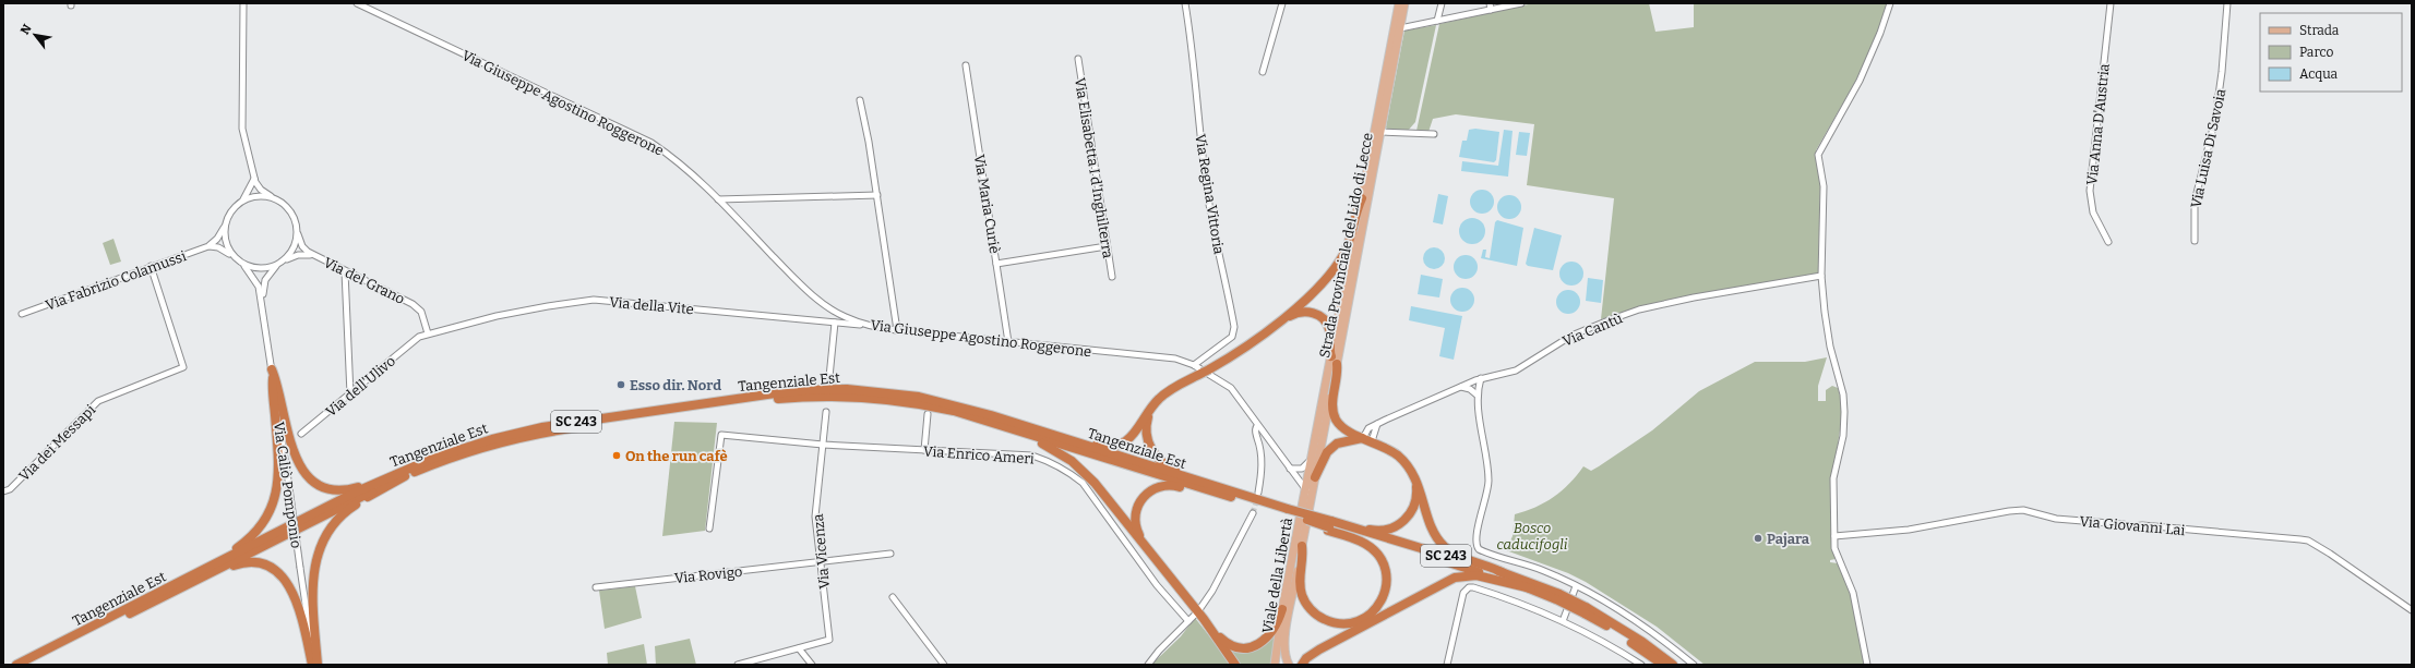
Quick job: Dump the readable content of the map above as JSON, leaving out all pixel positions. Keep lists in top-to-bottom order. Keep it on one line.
{"streets":{"highway":["Tangenziale Est","SC 243"],"main road":["Strada Provinciale del Lido di Lecce","Viale della Libertà"],"street":["Via Giuseppe Agostino Roggerone","Via Anna D'Austria","Via Luisa Di Savoia","Via Elisabetta I d'Inghilterra","Via Regina Vittoria","Via Maria Curiè","Via Fabrizio Colamussi","Via del Grano","Via della Vite","Via Cantù","Via dell'Ulivo","Via dei Messapi","Via Enrico Ameri","Via Caliò Pomponio","Via Giovanni Lai","Via Vicenza","Via Rovigo"]},"crossings":[["Via Giuseppe Agostino Roggerone","Via Regina Vittoria"],["Via Giuseppe Agostino Roggerone","Via Maria Curiè"],["Via Giuseppe Agostino Roggerone","Strada Provinciale del Lido di Lecce"],["Via Giuseppe Agostino Roggerone","Via della Vite"],["Via Giuseppe Agostino Roggerone","Viale della Libertà"],["Strada Provinciale del Lido di Lecce","Viale della Libertà"],["Via Fabrizio Colamussi","Via dei Messapi"],["Via Fabrizio Colamussi","Via Caliò Pomponio"],["Via del Grano","Via della Vite"],["Via del Grano","Via dell'Ulivo"],["Via della Vite","Via dell'Ulivo"],["Via Enrico Ameri","Via Vicenza"],["Via Vicenza","Via Rovigo"]],"parks":["Bosco caducifogli"],"places":["Esso dir. Nord","On the run cafè","Pajara"],"legend":["Strada","Parco","Acqua"],"north":"top left"}
